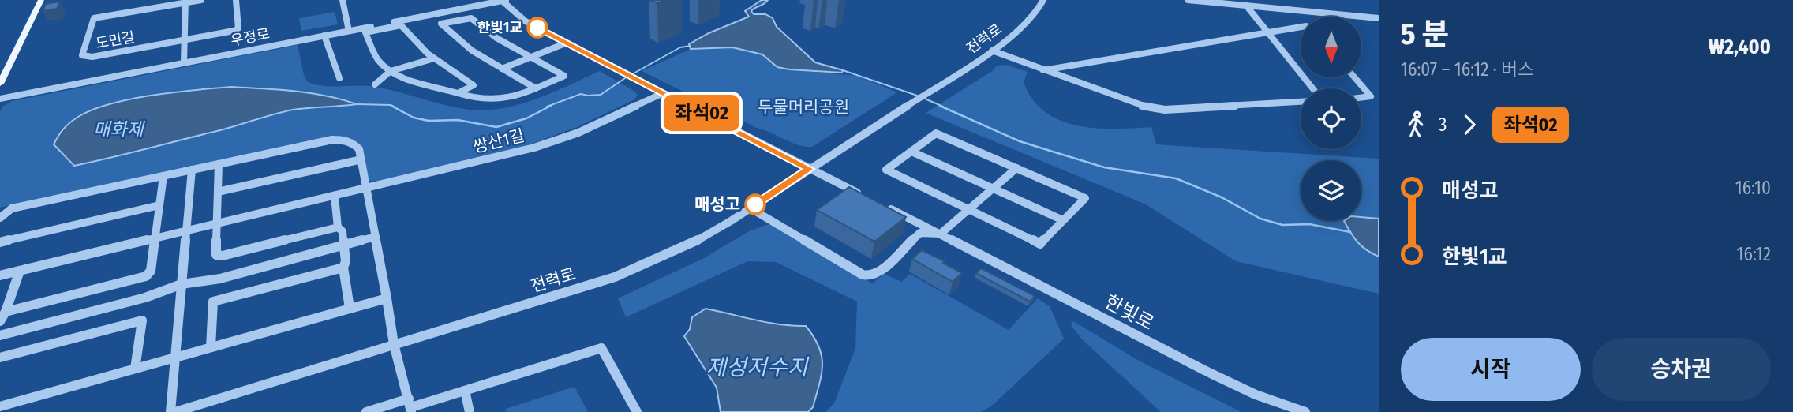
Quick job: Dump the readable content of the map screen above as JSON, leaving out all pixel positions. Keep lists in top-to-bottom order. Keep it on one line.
{"streets":{"street":["우정로","전력로","도민길","쌍산1길","한빛로"]},"water":["매화제","제성저수지"],"parks":["두물머리공원"],"places":["한빛1교","매성고"],"lines":["bus line 좌석02"],"north":"bottom","page":{"on_map":"좌석02","heading":["5 분","16:07 – 16:12 · 버스","₩2,400"],"legs":["3","좌석02"],"list":[{"name":"매성고","value":"16:10"},{"name":"한빛1교","value":"16:12"}],"buttons":["시작","승차권"]}}
